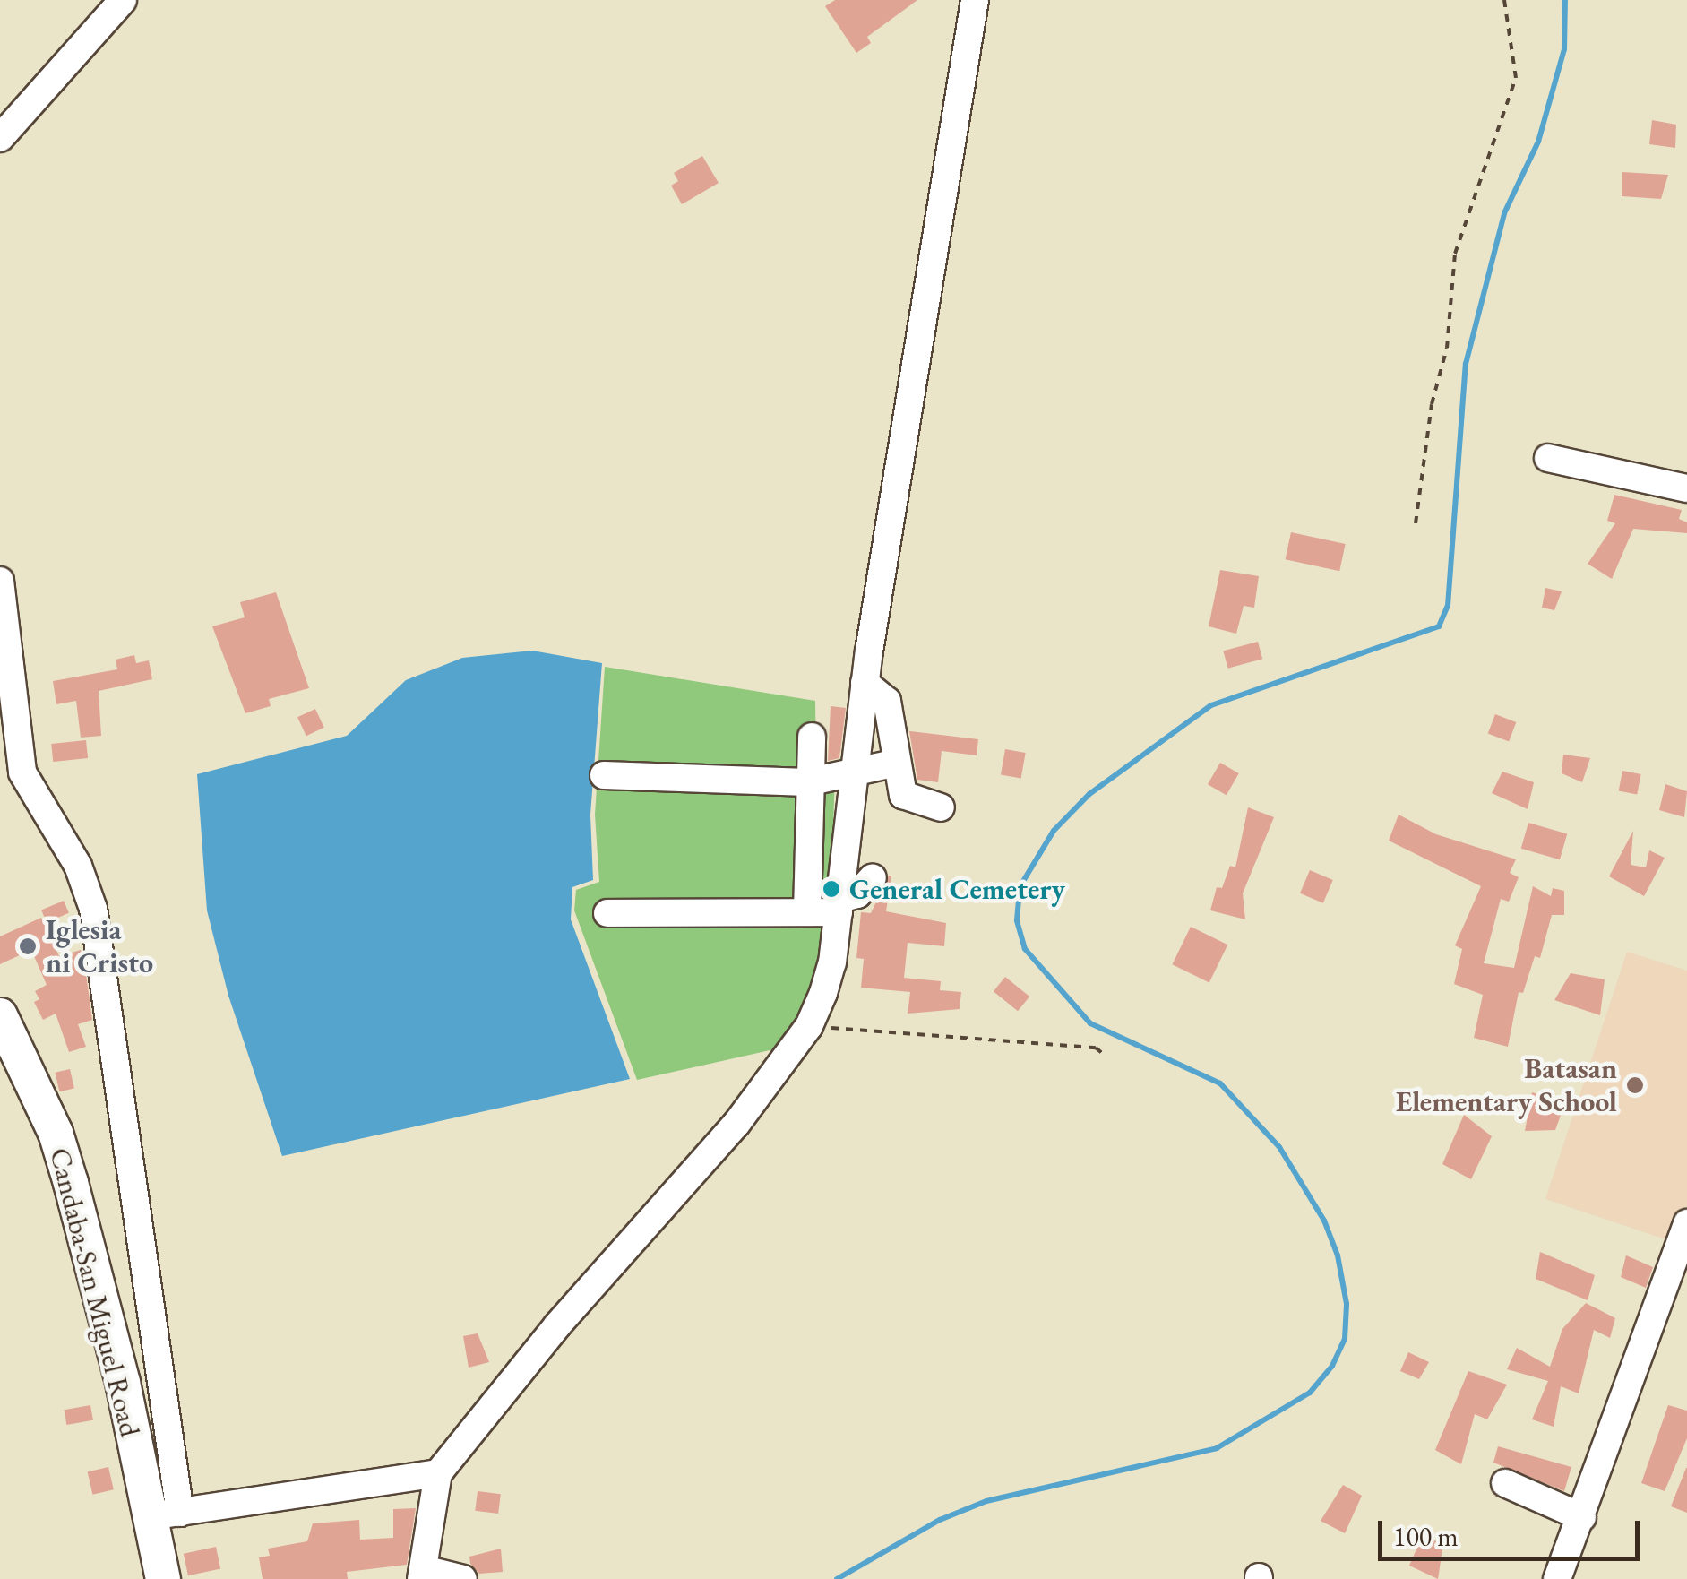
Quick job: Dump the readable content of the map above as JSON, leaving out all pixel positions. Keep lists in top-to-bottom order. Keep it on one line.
{"streets":{"main road":["Candaba-San Miguel Road"]},"places":["General Cemetery","Iglesia ni Cristo","Batasan Elementary School"],"scale_bar":"100 m"}
